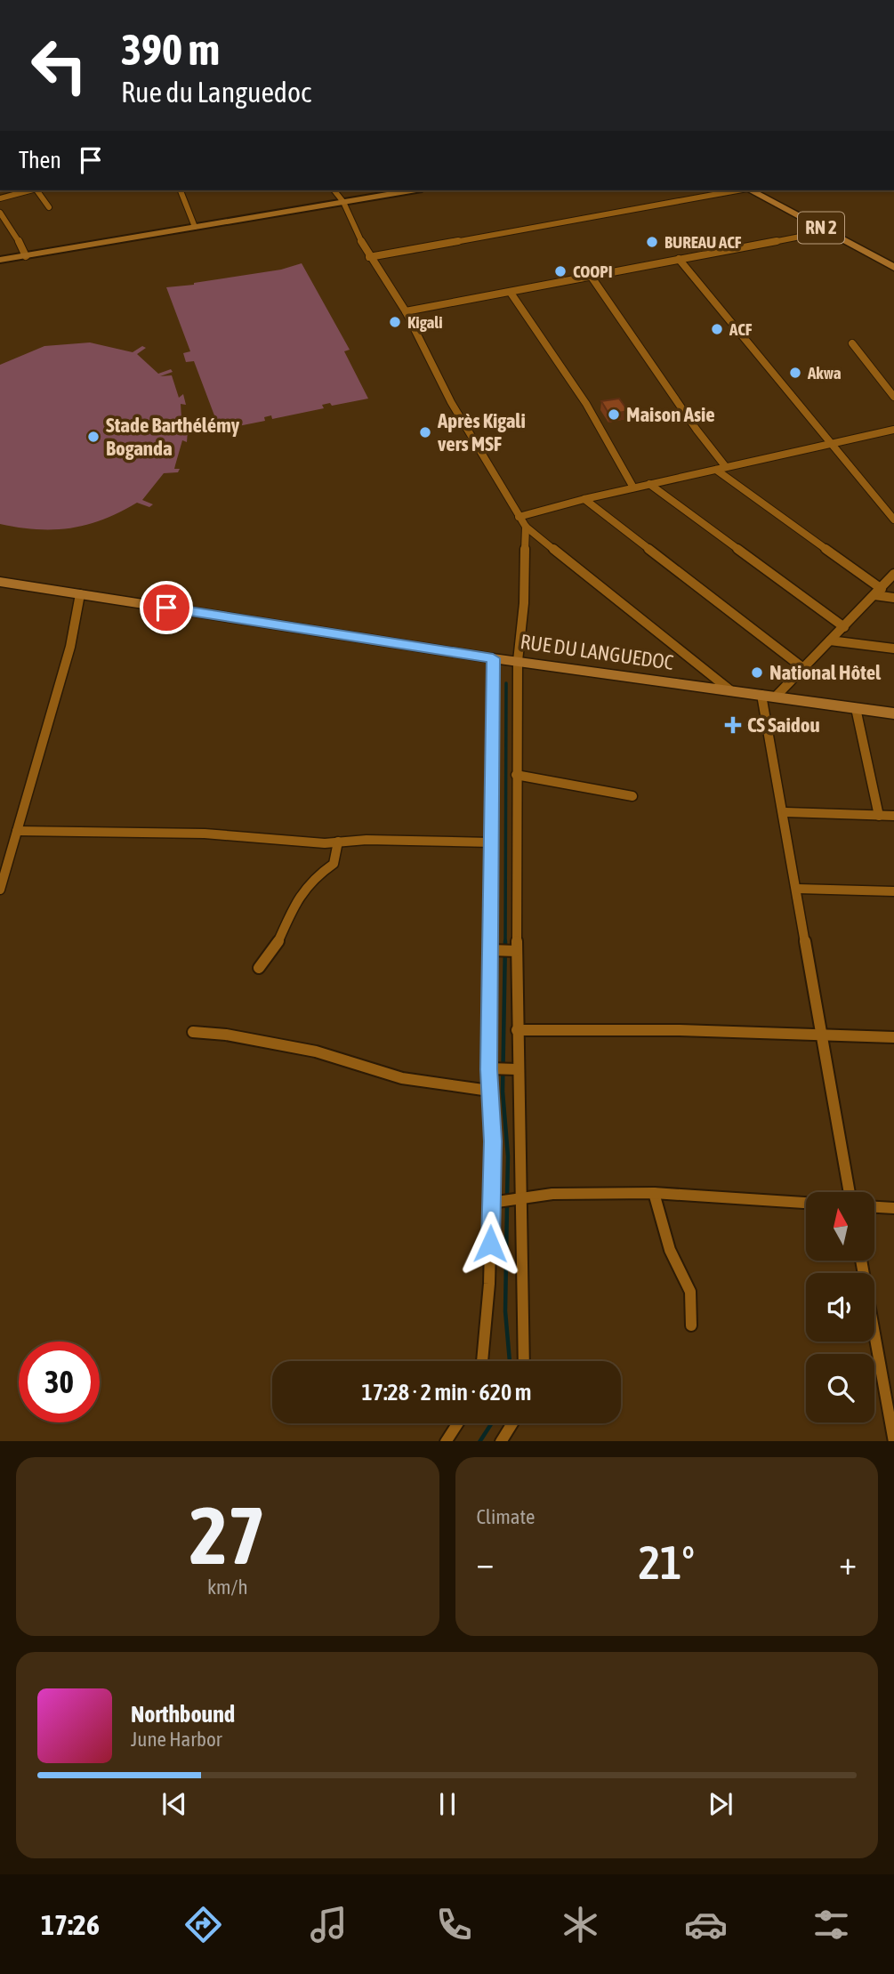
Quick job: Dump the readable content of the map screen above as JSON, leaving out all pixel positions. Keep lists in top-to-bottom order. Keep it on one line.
{"streets":{"main road":["RN 2","RUE DU LANGUEDOC"]},"places":{"other":["BUREAU ACF","COOPI","Kigali","ACF","Akwa","Maison Asie","Après Kigali vers MSF","Stade Barthélémy Boganda","National Hôtel"],"health":["CS Saidou"]},"north":"top","page":{"turn":["390 m","Rue du Languedoc"],"then":"Then","limit":"30","trip":"17:28 · 2 min · 620 m","tile":[["27","km/h"],"Climate"],"heat":["−","21°","+"],"song":["Northbound","June Harbor"],"tabs":"17:26"}}
